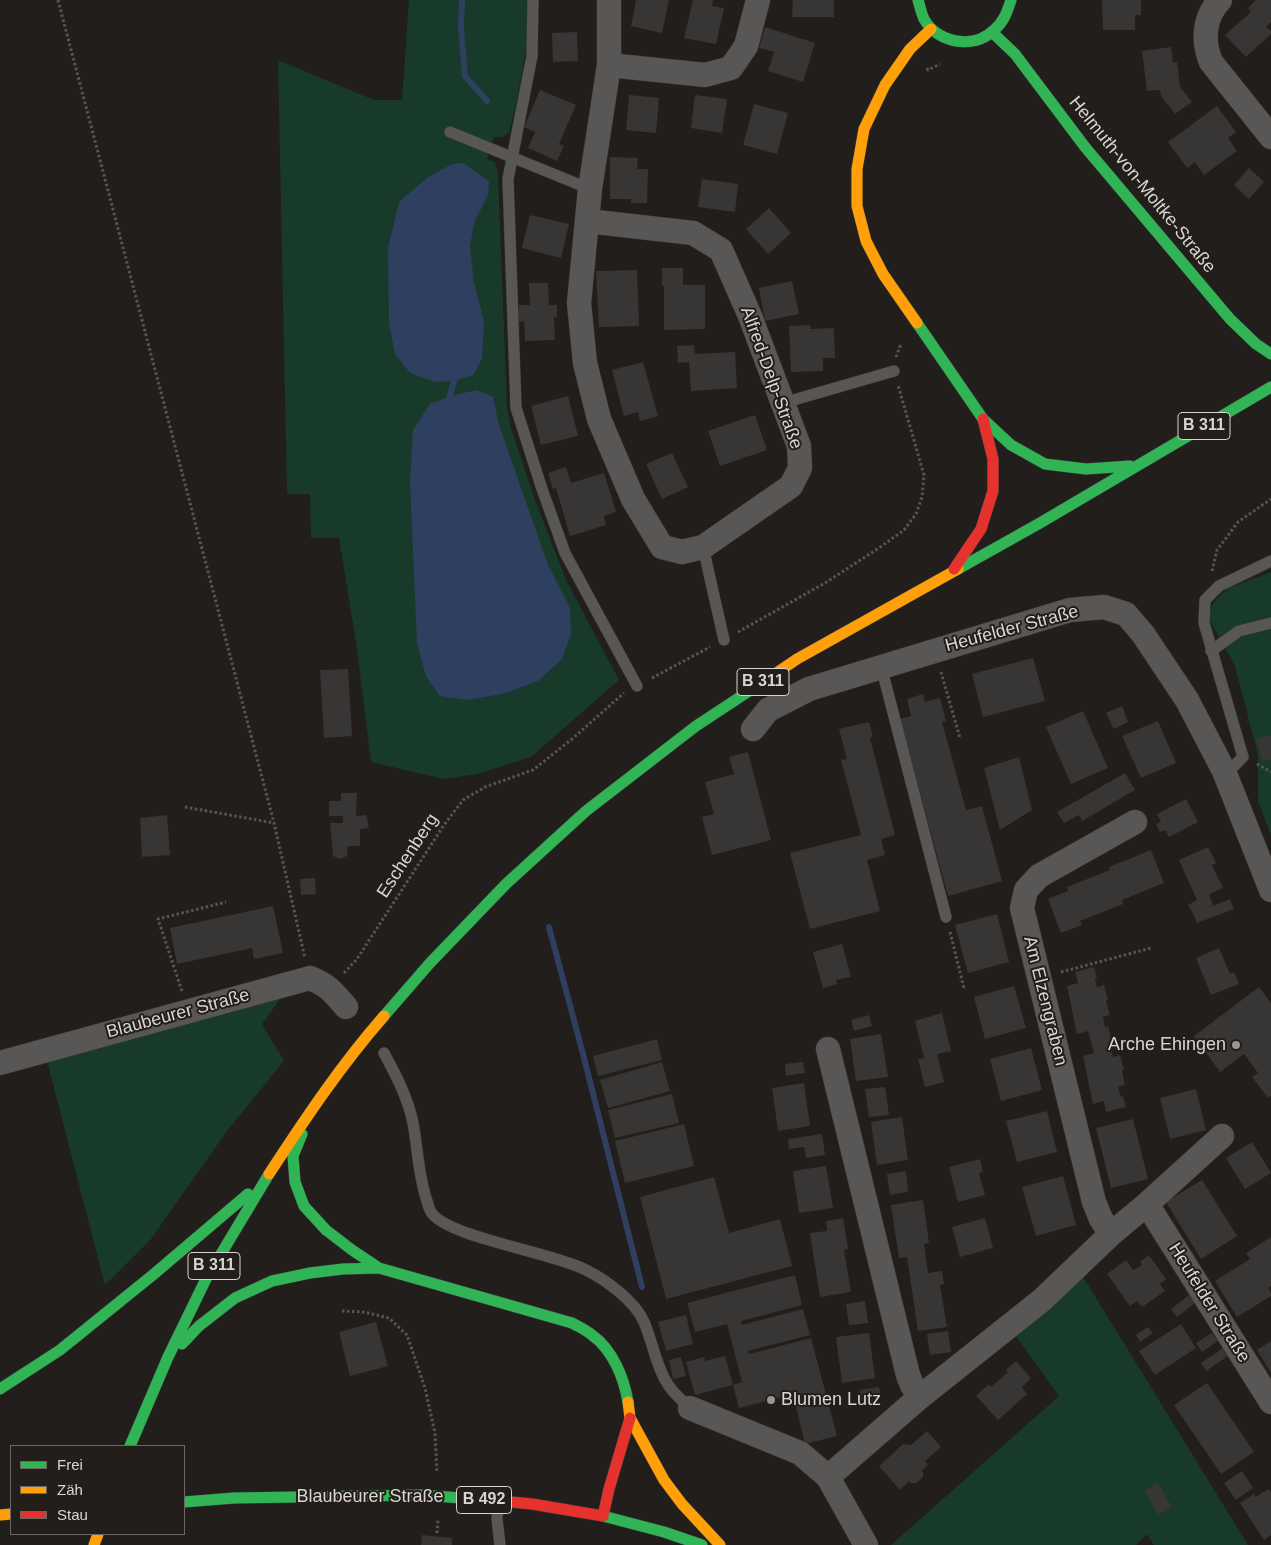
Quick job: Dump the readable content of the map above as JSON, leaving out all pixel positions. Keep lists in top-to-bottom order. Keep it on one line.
{"streets":{"main road":["Helmuth-von-Moltke-Straße","B 311","Blaubeurer Straße","B 492"],"street":["Alfred-Delp-Straße","Heufelder Straße","Am Elzengraben"],"path":["Eschenberg"]},"crossings":[["Eschenberg","Blaubeurer Straße"]],"places":["Arche Ehingen","Blumen Lutz"],"legend":["Frei","Zäh","Stau"]}
